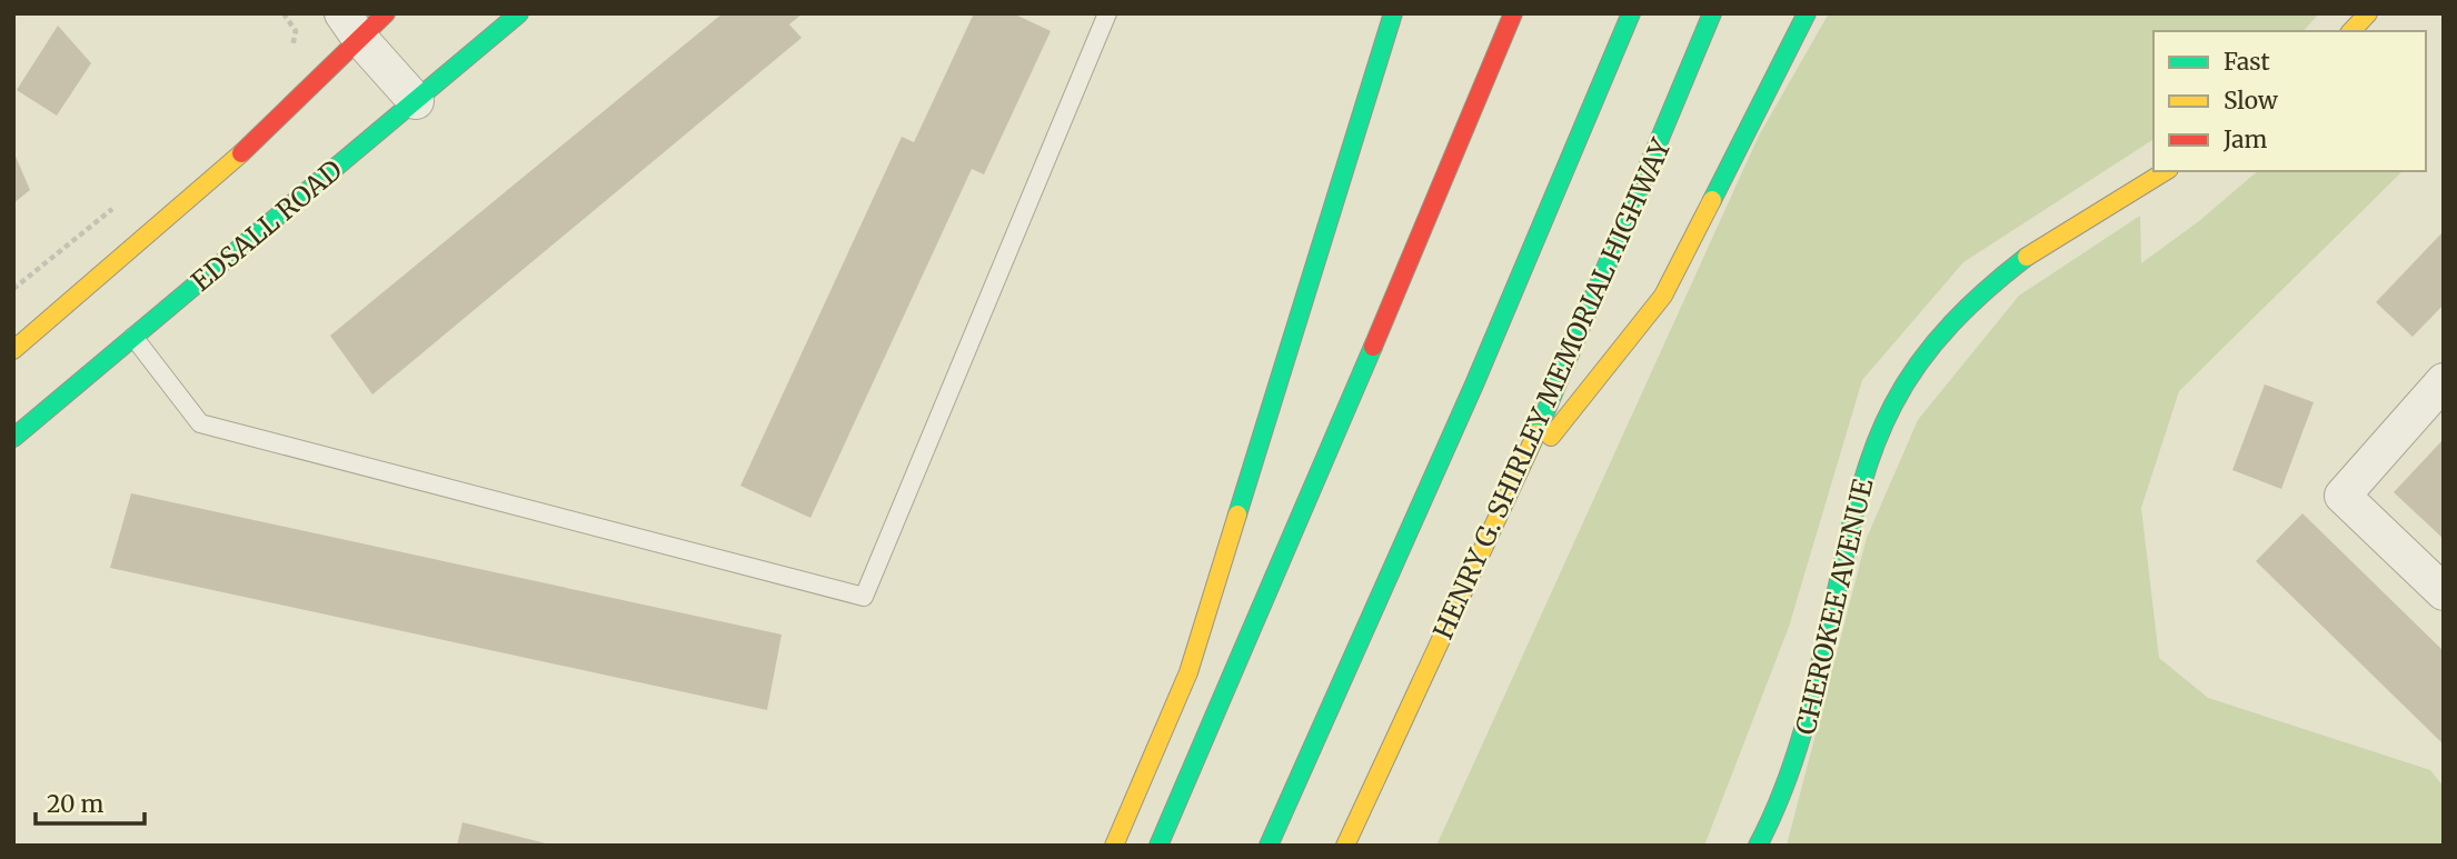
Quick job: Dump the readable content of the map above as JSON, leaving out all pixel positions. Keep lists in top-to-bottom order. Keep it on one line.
{"streets":{"main road":["EDSALL ROAD","HENRY G. SHIRLEY MEMORIAL HIGHWAY","CHEROKEE AVENUE"]},"legend":["Fast","Slow","Jam"],"scale_bar":"20 m"}
